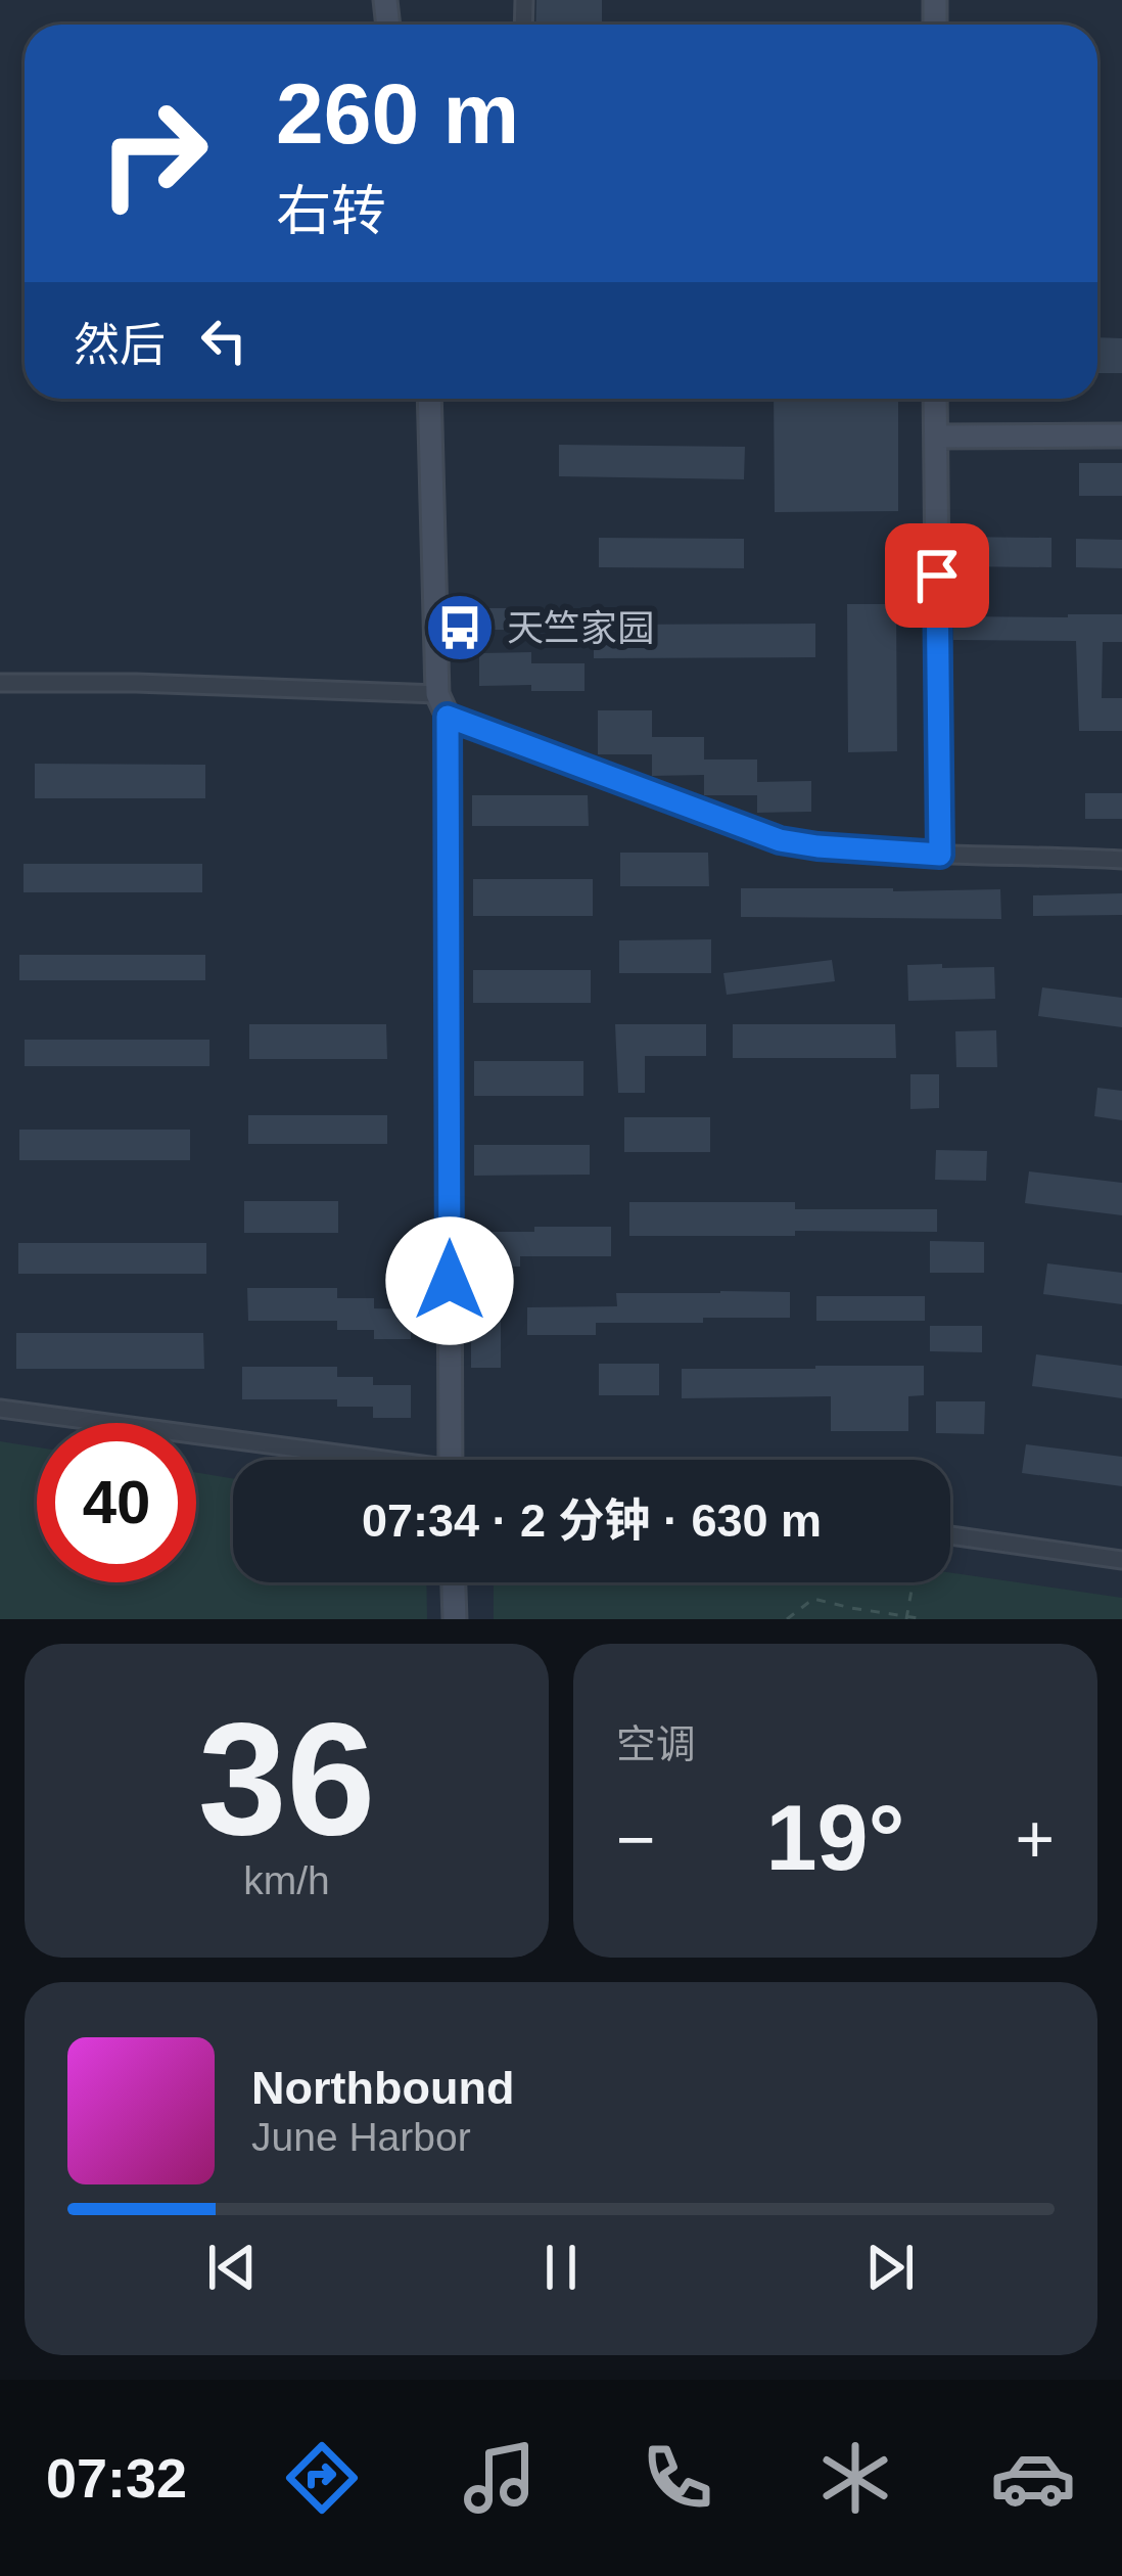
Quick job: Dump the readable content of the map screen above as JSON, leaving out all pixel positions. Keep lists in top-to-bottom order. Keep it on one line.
{"places":{"bus stop":["天竺家园"]},"page":{"turn":["260 m","右转"],"then":"然后","limit":"40","trip":"07:34 · 2 分钟 · 630 m","tile":[["36","km/h"],"空调"],"heat":["−","19°","+"],"song":["Northbound","June Harbor"],"tabs":"07:32"}}
